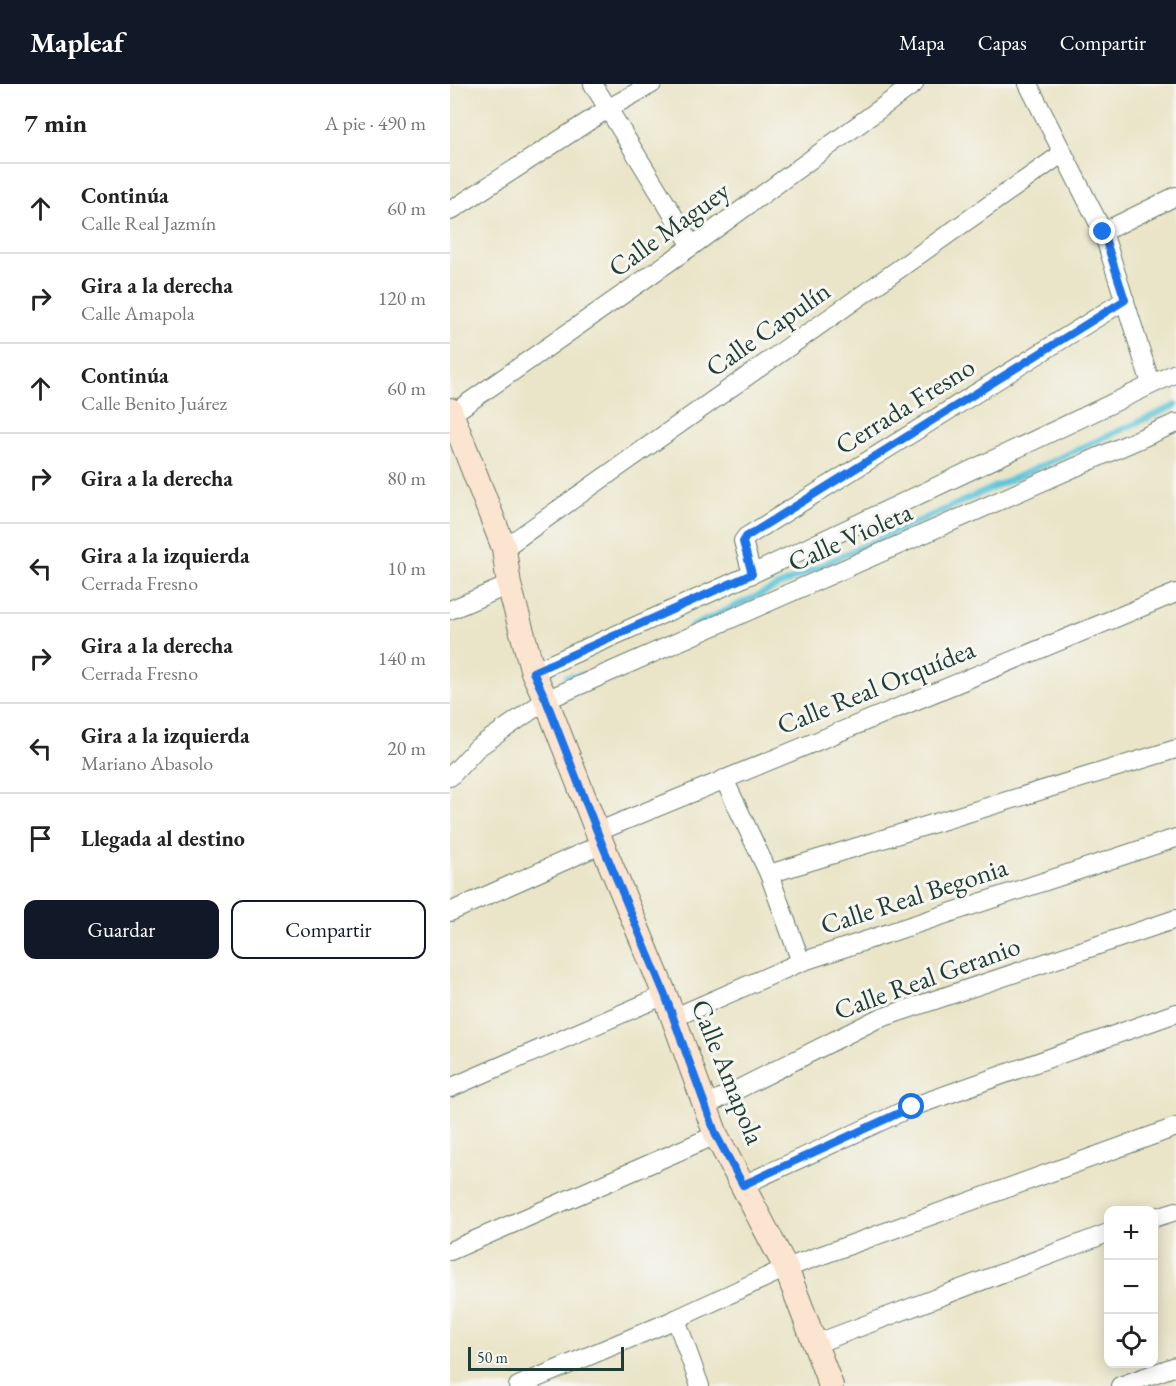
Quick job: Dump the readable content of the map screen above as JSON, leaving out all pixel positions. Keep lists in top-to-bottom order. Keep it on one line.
{"streets":{"street":["Calle Maguey","Calle Capulín","Cerrada Fresno","Calle Violeta","Calle Real Orquídea","Calle Real Begonia","Calle Real Geranio","Calle Amapola"]},"crossings":[["Calle Maguey","Calle Amapola"],["Calle Capulín","Calle Amapola"],["Calle Violeta","Calle Amapola"],["Calle Real Orquídea","Calle Amapola"],["Calle Real Begonia","Calle Amapola"],["Calle Real Geranio","Calle Amapola"]],"scale_bar":"50 m","page":{"header":"Mapleaf","nav":["Mapa","Capas","Compartir"],"heading":["7 min","A pie · 490 m"],"list":[["Continúa","Calle Real Jazmín","60 m"],["Gira a la derecha","Calle Amapola","120 m"],["Continúa","Calle Benito Juárez","60 m"],["Gira a la derecha","80 m"],["Gira a la izquierda","Cerrada Fresno","10 m"],["Gira a la derecha","Cerrada Fresno","140 m"],["Gira a la izquierda","Mariano Abasolo","20 m"],"Llegada al destino"],"buttons":["Guardar","Compartir"],"map_buttons":["+","−"],"scale":"50 m"}}
